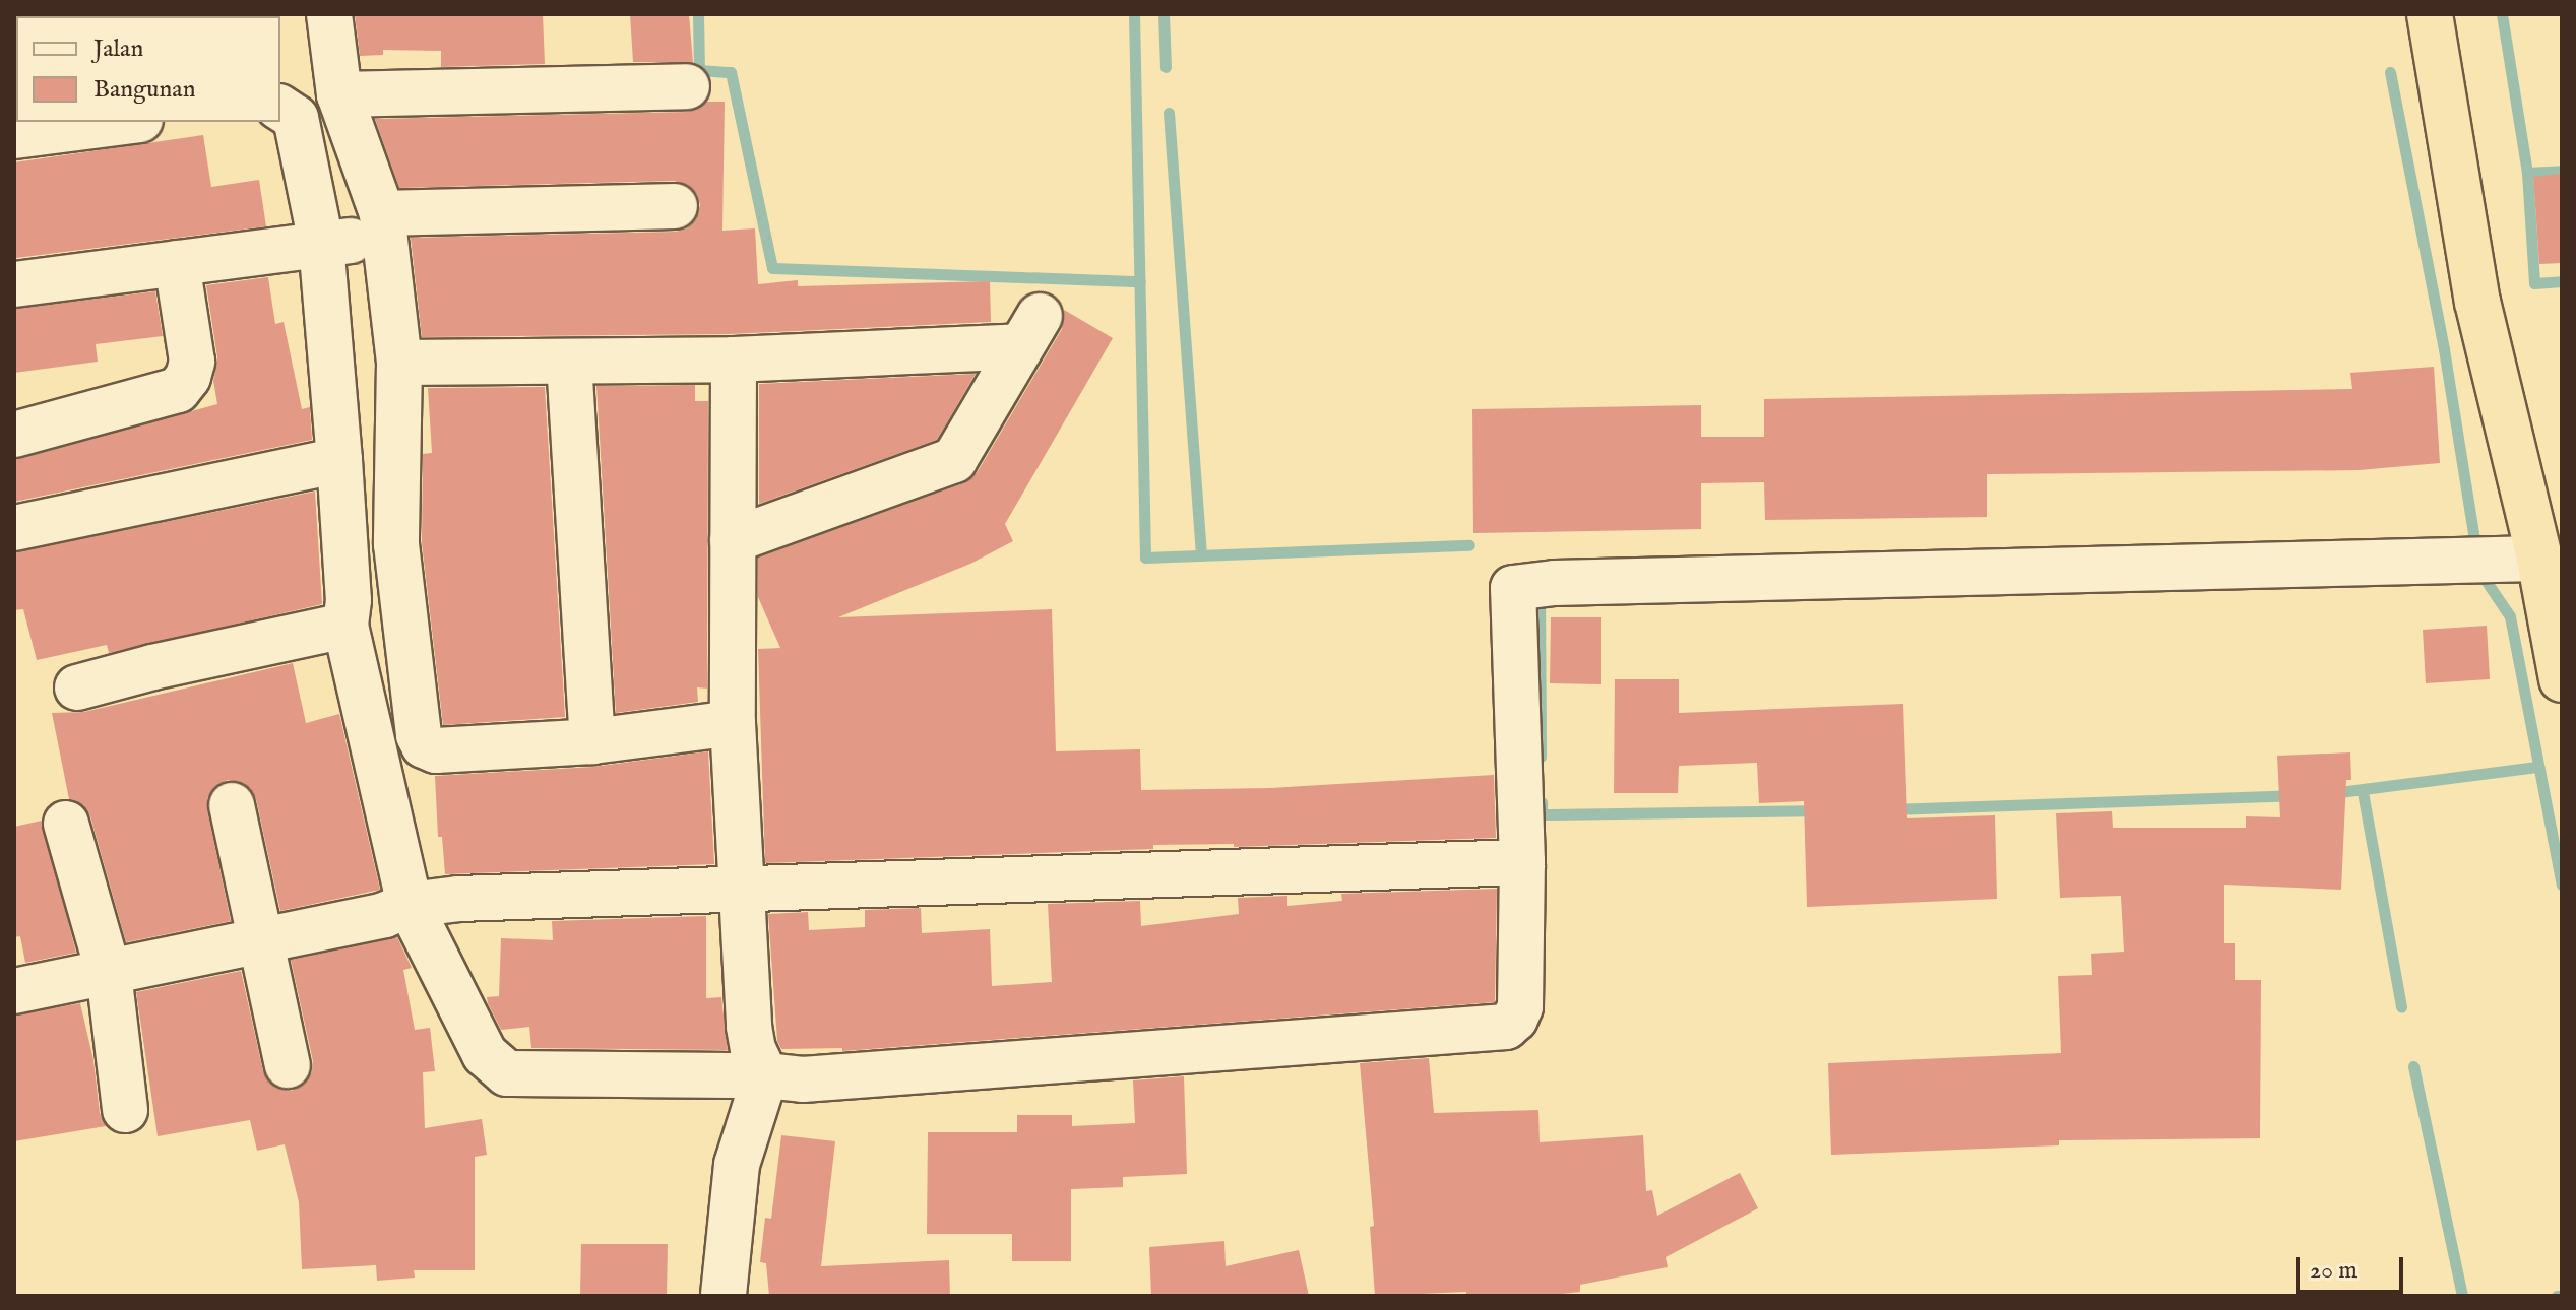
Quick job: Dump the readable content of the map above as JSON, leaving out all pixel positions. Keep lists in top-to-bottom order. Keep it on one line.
{"legend":["Jalan","Bangunan"],"scale_bar":"20 m"}
